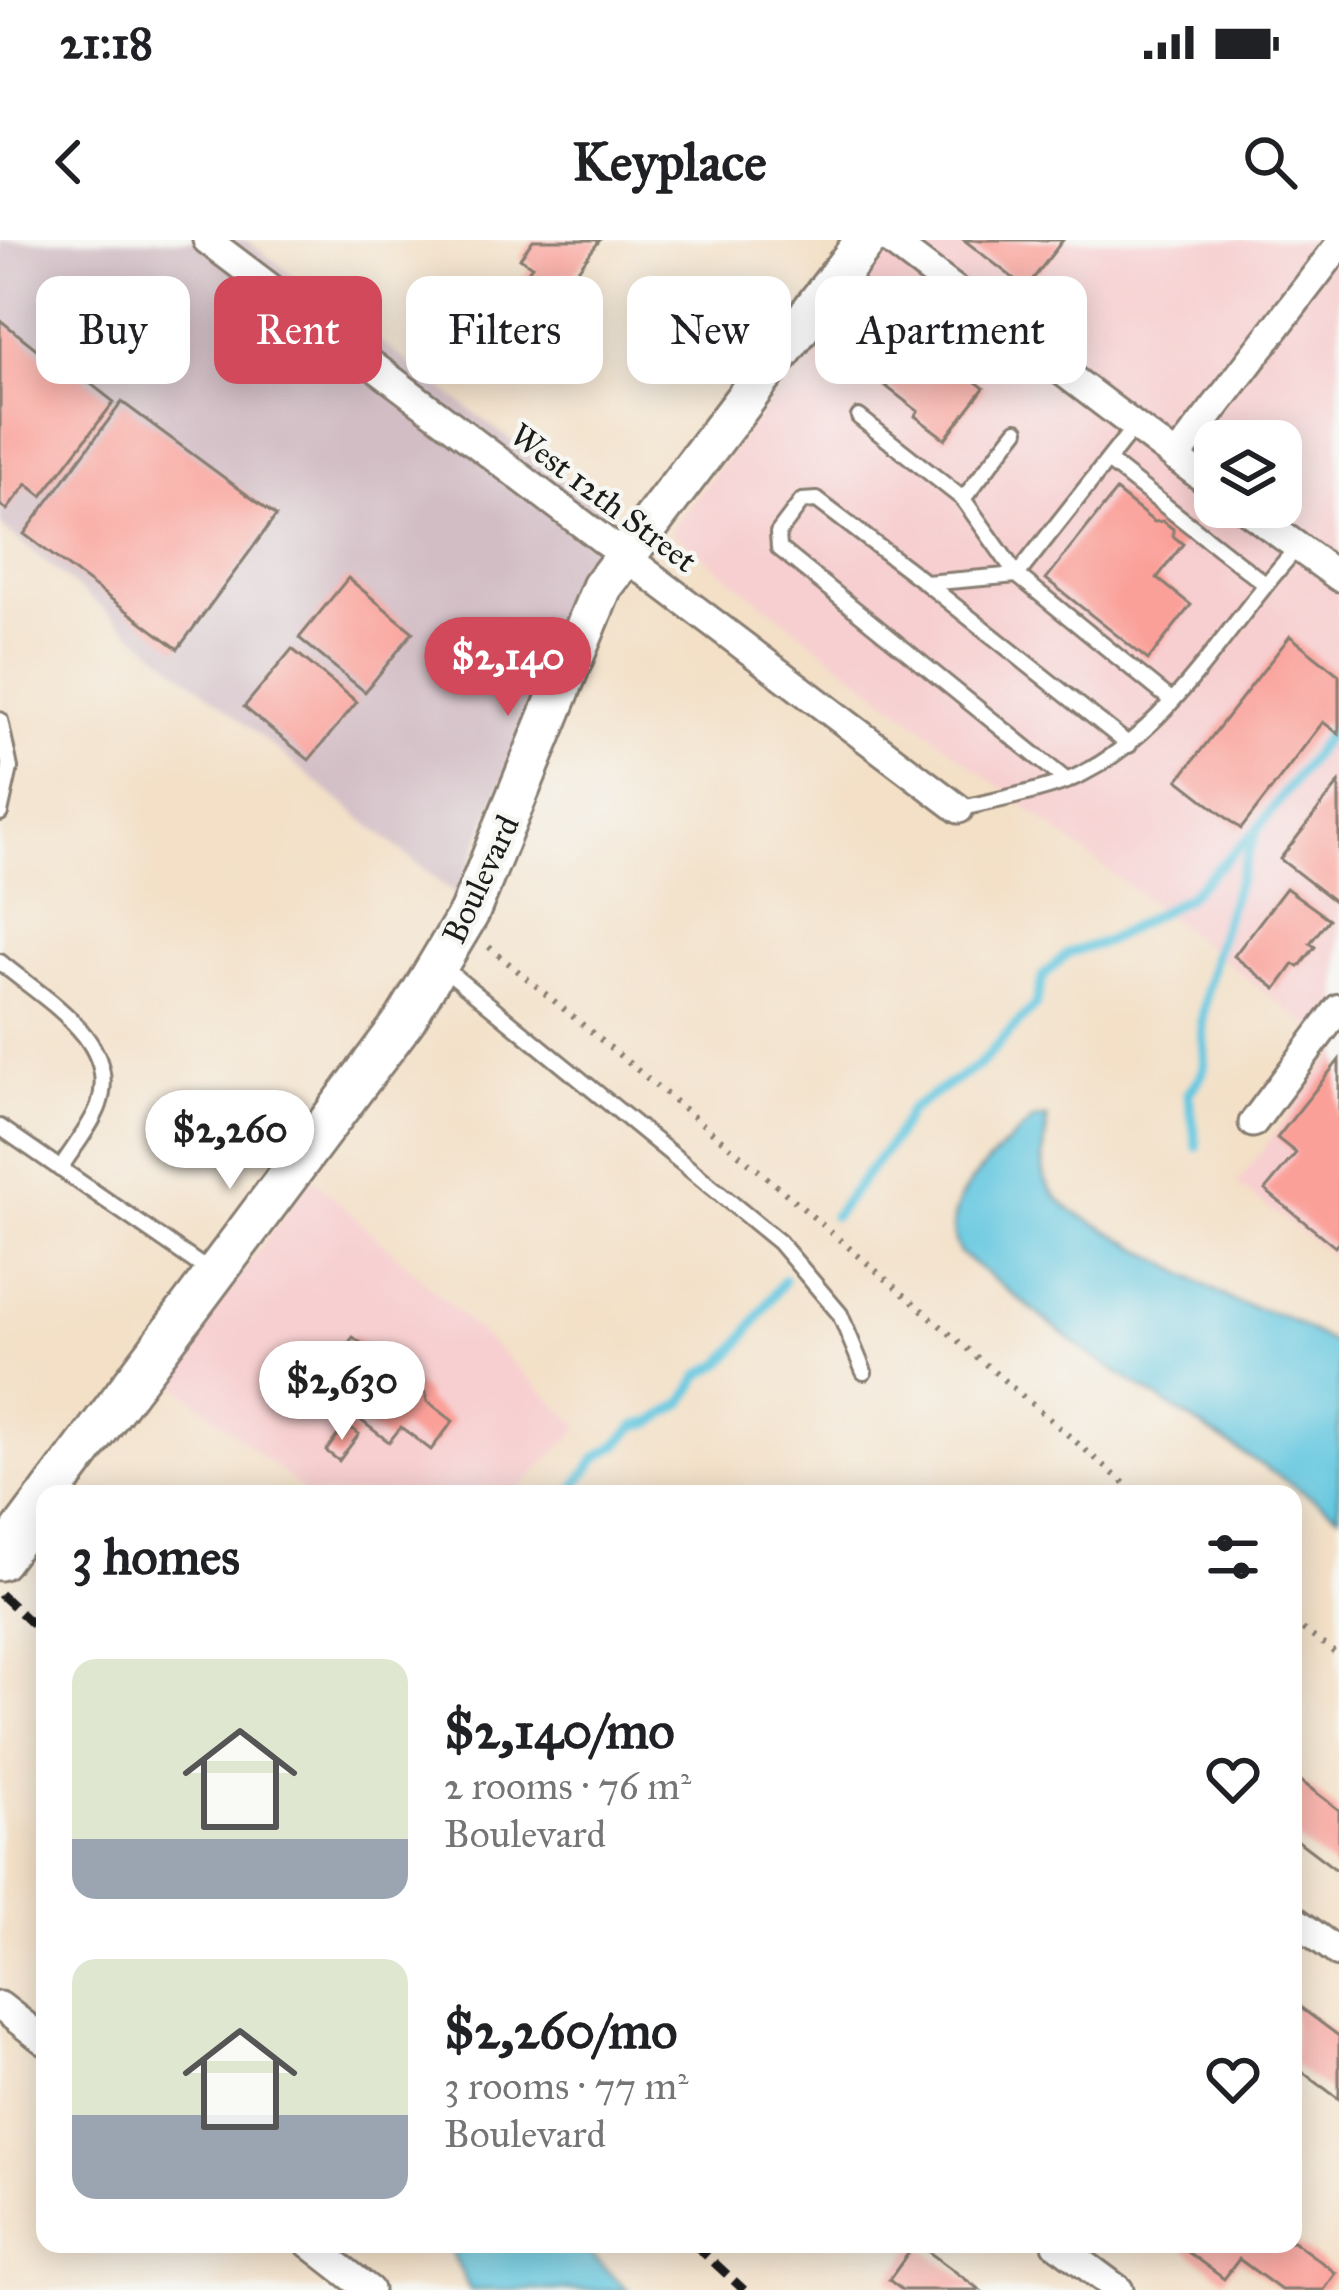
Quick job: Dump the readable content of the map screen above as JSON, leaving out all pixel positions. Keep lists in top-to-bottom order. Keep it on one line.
{"streets":{"main road":["Boulevard"],"street":["West 12th Street"]},"crossings":[["West 12th Street","Boulevard"]],"page":{"status":"21:18","header":"Keyplace","chip":["Buy","Rent","Filters","New","Apartment"],"price":["$2,140","$2,260","$2,630"],"heading":"3 homes","list":[{"name":"$2,140/mo","note":"2 rooms · 76 m² · Boulevard"},{"name":"$2,260/mo","note":"3 rooms · 77 m² · Boulevard"}]}}
